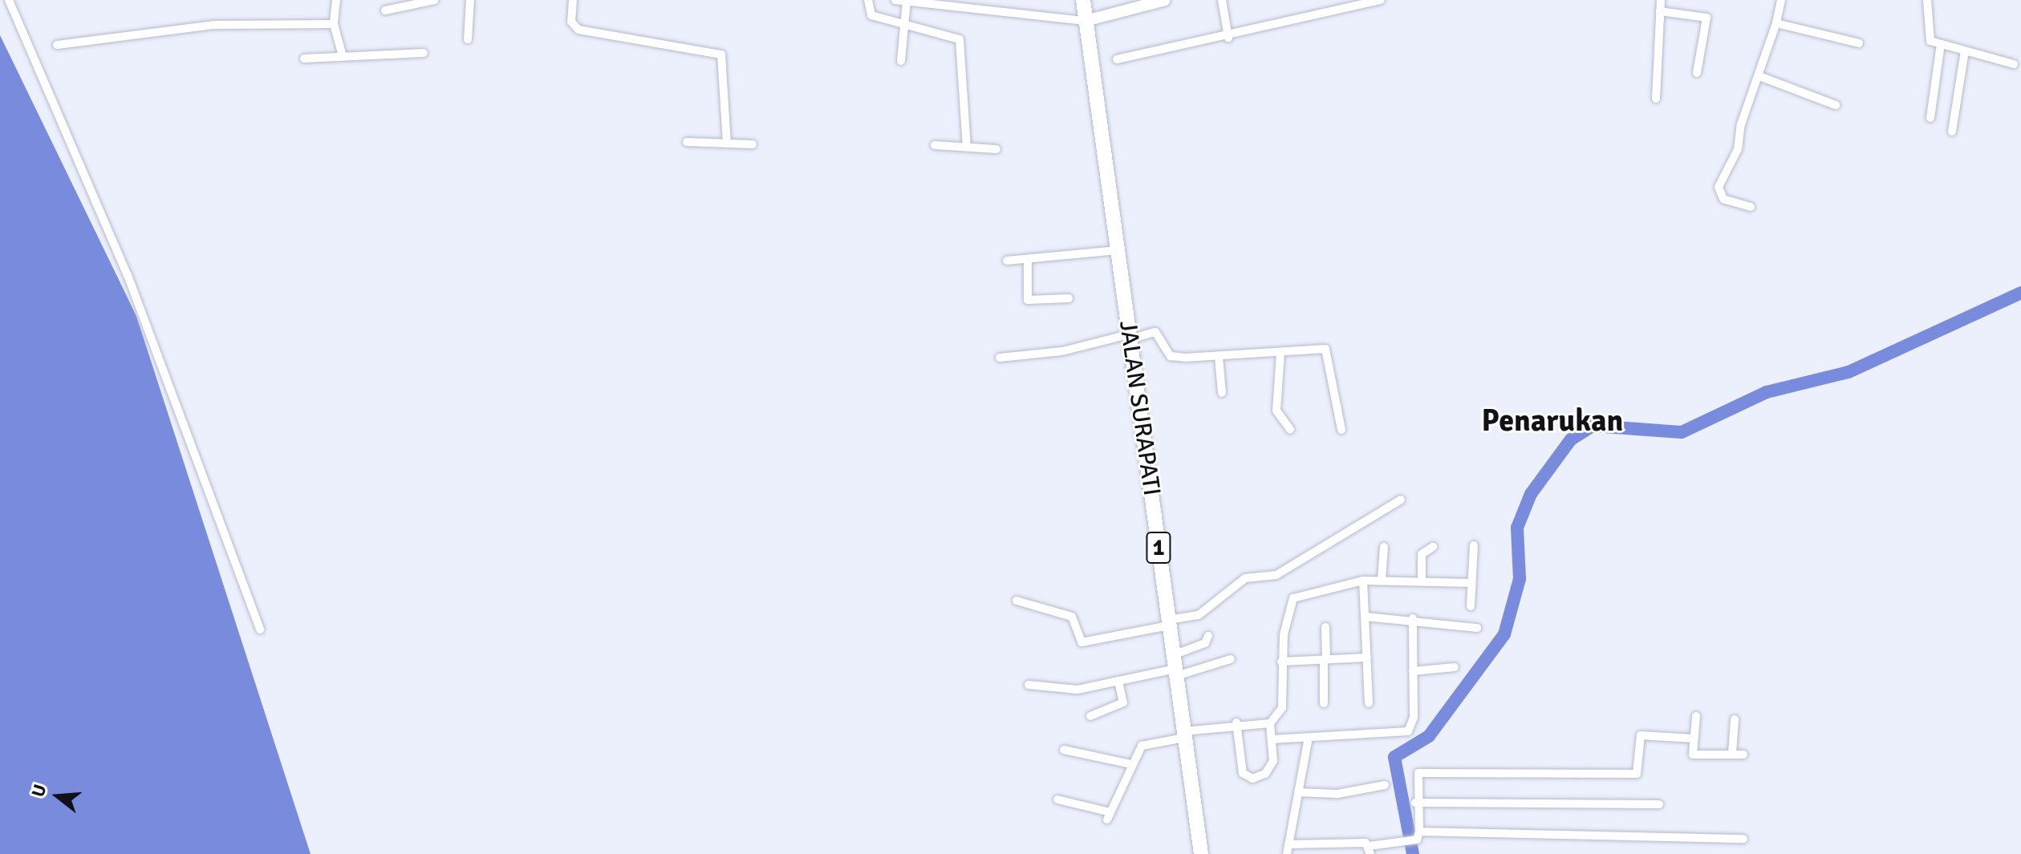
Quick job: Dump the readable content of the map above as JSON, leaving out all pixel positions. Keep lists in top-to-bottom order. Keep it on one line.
{"streets":{"highway":["JALAN SURAPATI","1"]},"districts":["Penarukan"],"north":"left"}
